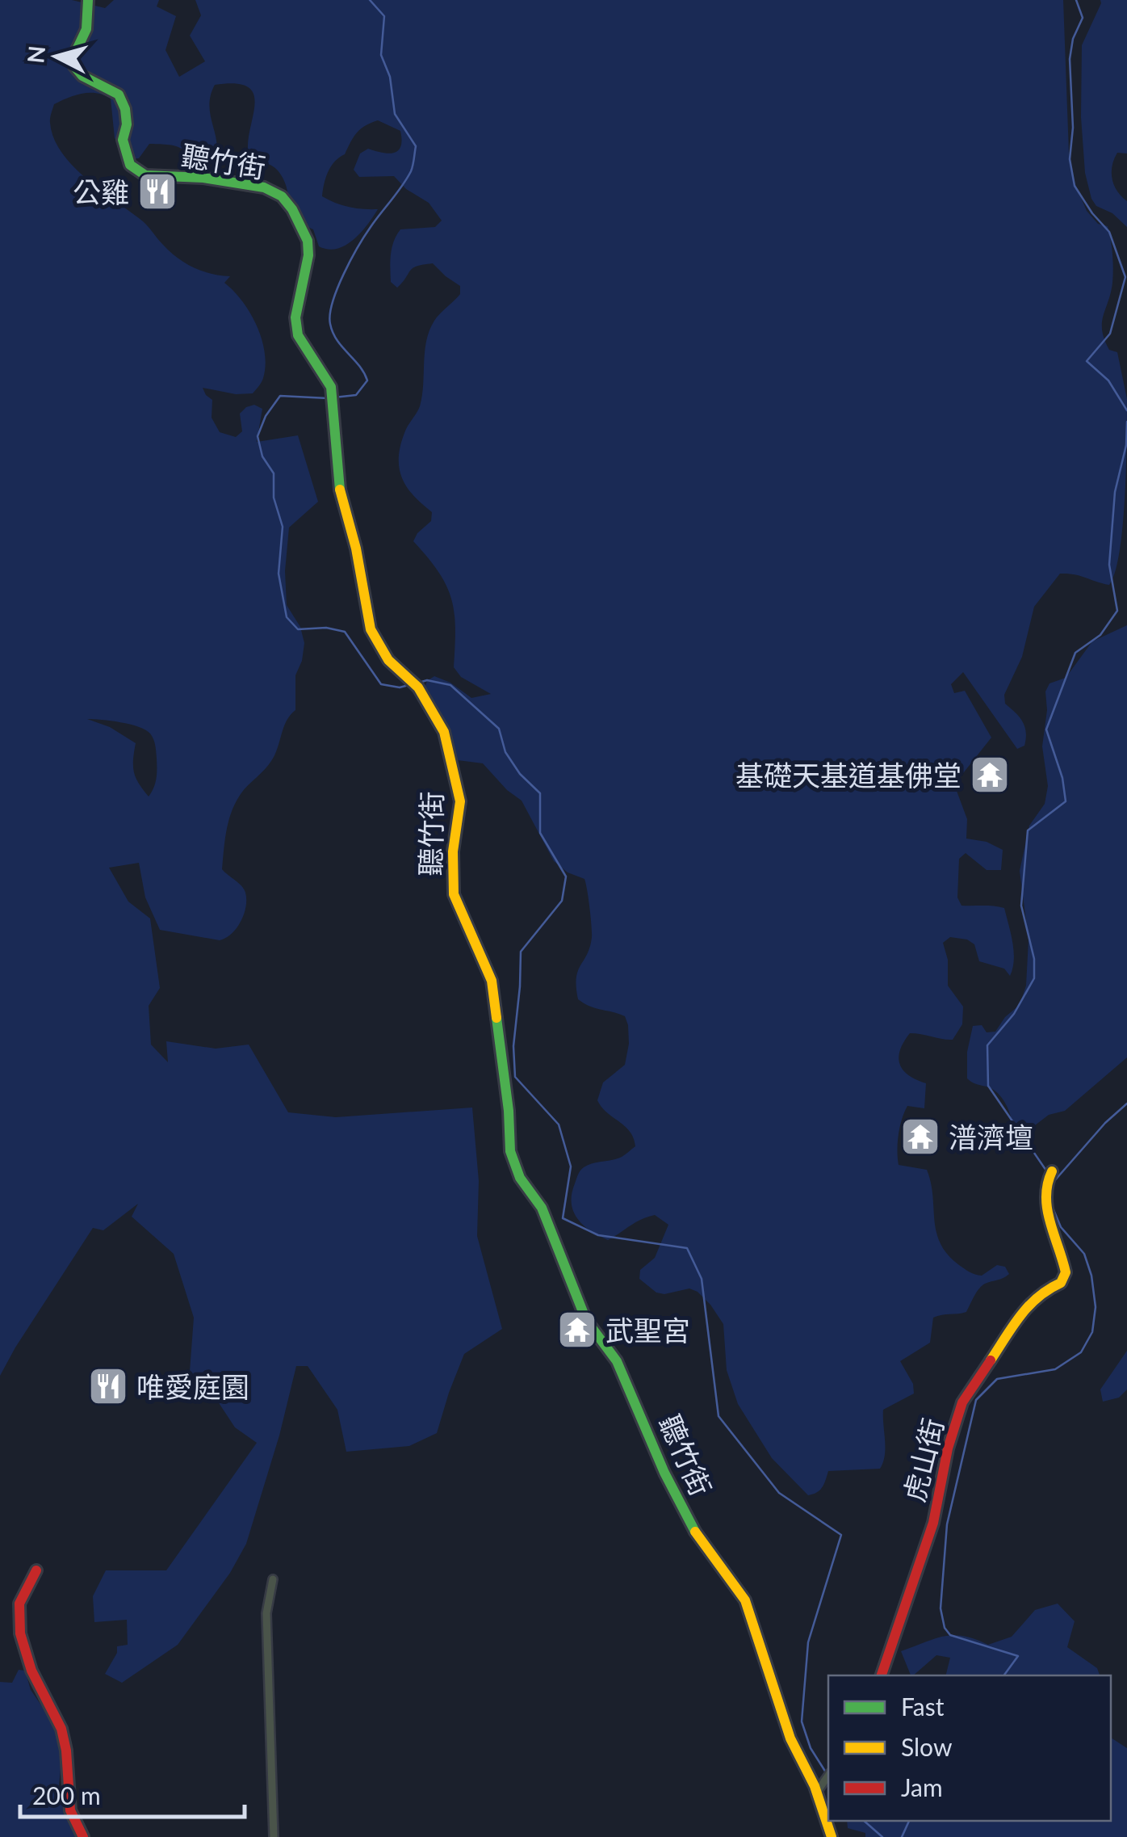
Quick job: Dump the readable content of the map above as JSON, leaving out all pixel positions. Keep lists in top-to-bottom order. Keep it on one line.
{"streets":{"street":["聽竹街","虎山街"]},"places":{"restaurant":["公雞","唯愛庭園"],"temple":["基礎天基道基佛堂","潽濟壇","武聖宮"]},"legend":["Fast","Slow","Jam"],"scale_bar":"200 m","north":"left"}
